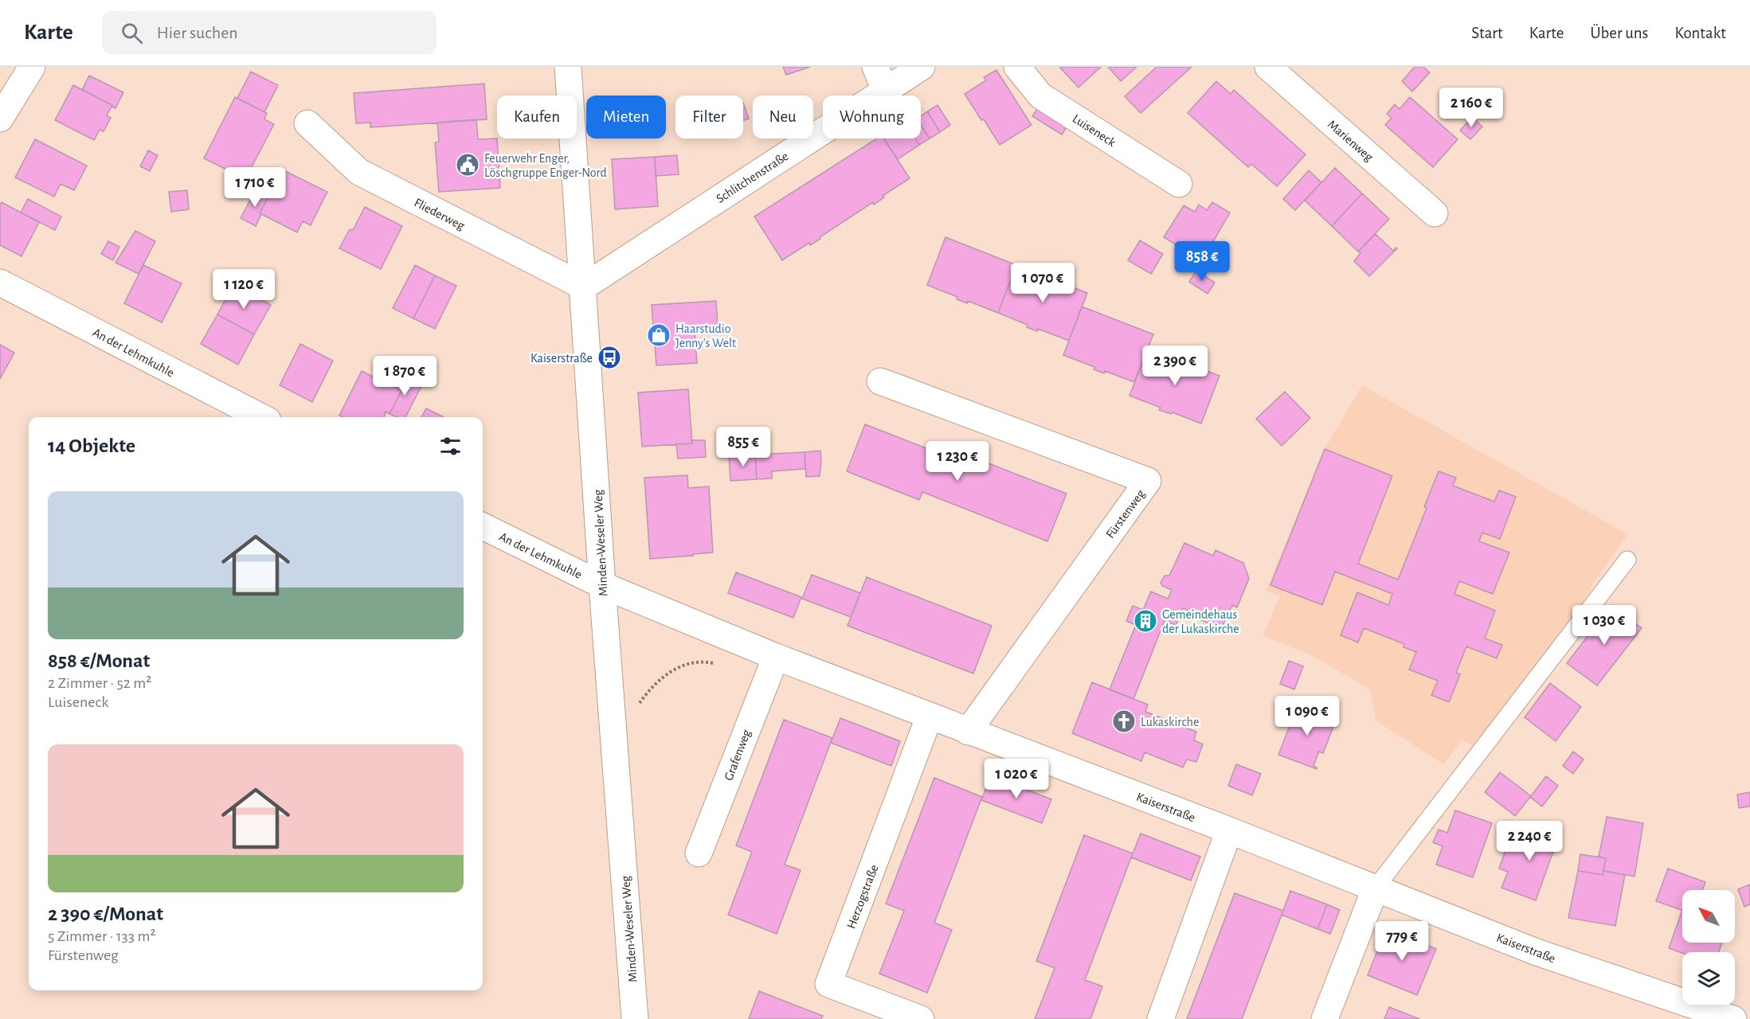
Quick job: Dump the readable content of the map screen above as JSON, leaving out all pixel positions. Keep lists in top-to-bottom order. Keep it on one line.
{"streets":{"street":["Luiseneck","Marienweg","Schlitchenstraße","Fliederweg","An der Lehmkuhle","Fürstenweg","Minden-Weseler Weg","Grafenweg","Kaiserstraße","Herzogstraße"]},"crossings":[["Schlitchenstraße","Fliederweg"],["Schlitchenstraße","Minden-Weseler Weg"],["Fliederweg","Minden-Weseler Weg"],["An der Lehmkuhle","Minden-Weseler Weg"],["An der Lehmkuhle","Kaiserstraße"],["Fürstenweg","Kaiserstraße"],["Minden-Weseler Weg","Kaiserstraße"],["Grafenweg","Kaiserstraße"],["Kaiserstraße","Herzogstraße"]],"places":{"public building":["Feuerwehr Enger, Löschgruppe Enger-Nord"],"shop":["Haarstudio Jenny's Welt"],"bus stop":["Kaiserstraße"],"building":["Gemeindehaus der Lukaskirche"],"church":["Lukaskirche"]},"north":"top left","page":{"header":"Karte","search":"Hier suchen","nav":["Start","Karte","Über uns","Kontakt"],"price":["2 160 €","1 710 €","858 €","1 070 €","1 120 €","2 390 €","1 870 €","855 €","1 230 €","1 030 €","1 090 €","1 020 €","2 240 €","779 €"],"chip":["Kaufen","Mieten","Filter","Neu","Wohnung"],"heading":"14 Objekte","list":[{"name":"858 €/Monat","note":"2 Zimmer · 52 m² · Luiseneck"},{"name":"2 390 €/Monat","note":"5 Zimmer · 133 m² · Fürstenweg"}]}}
